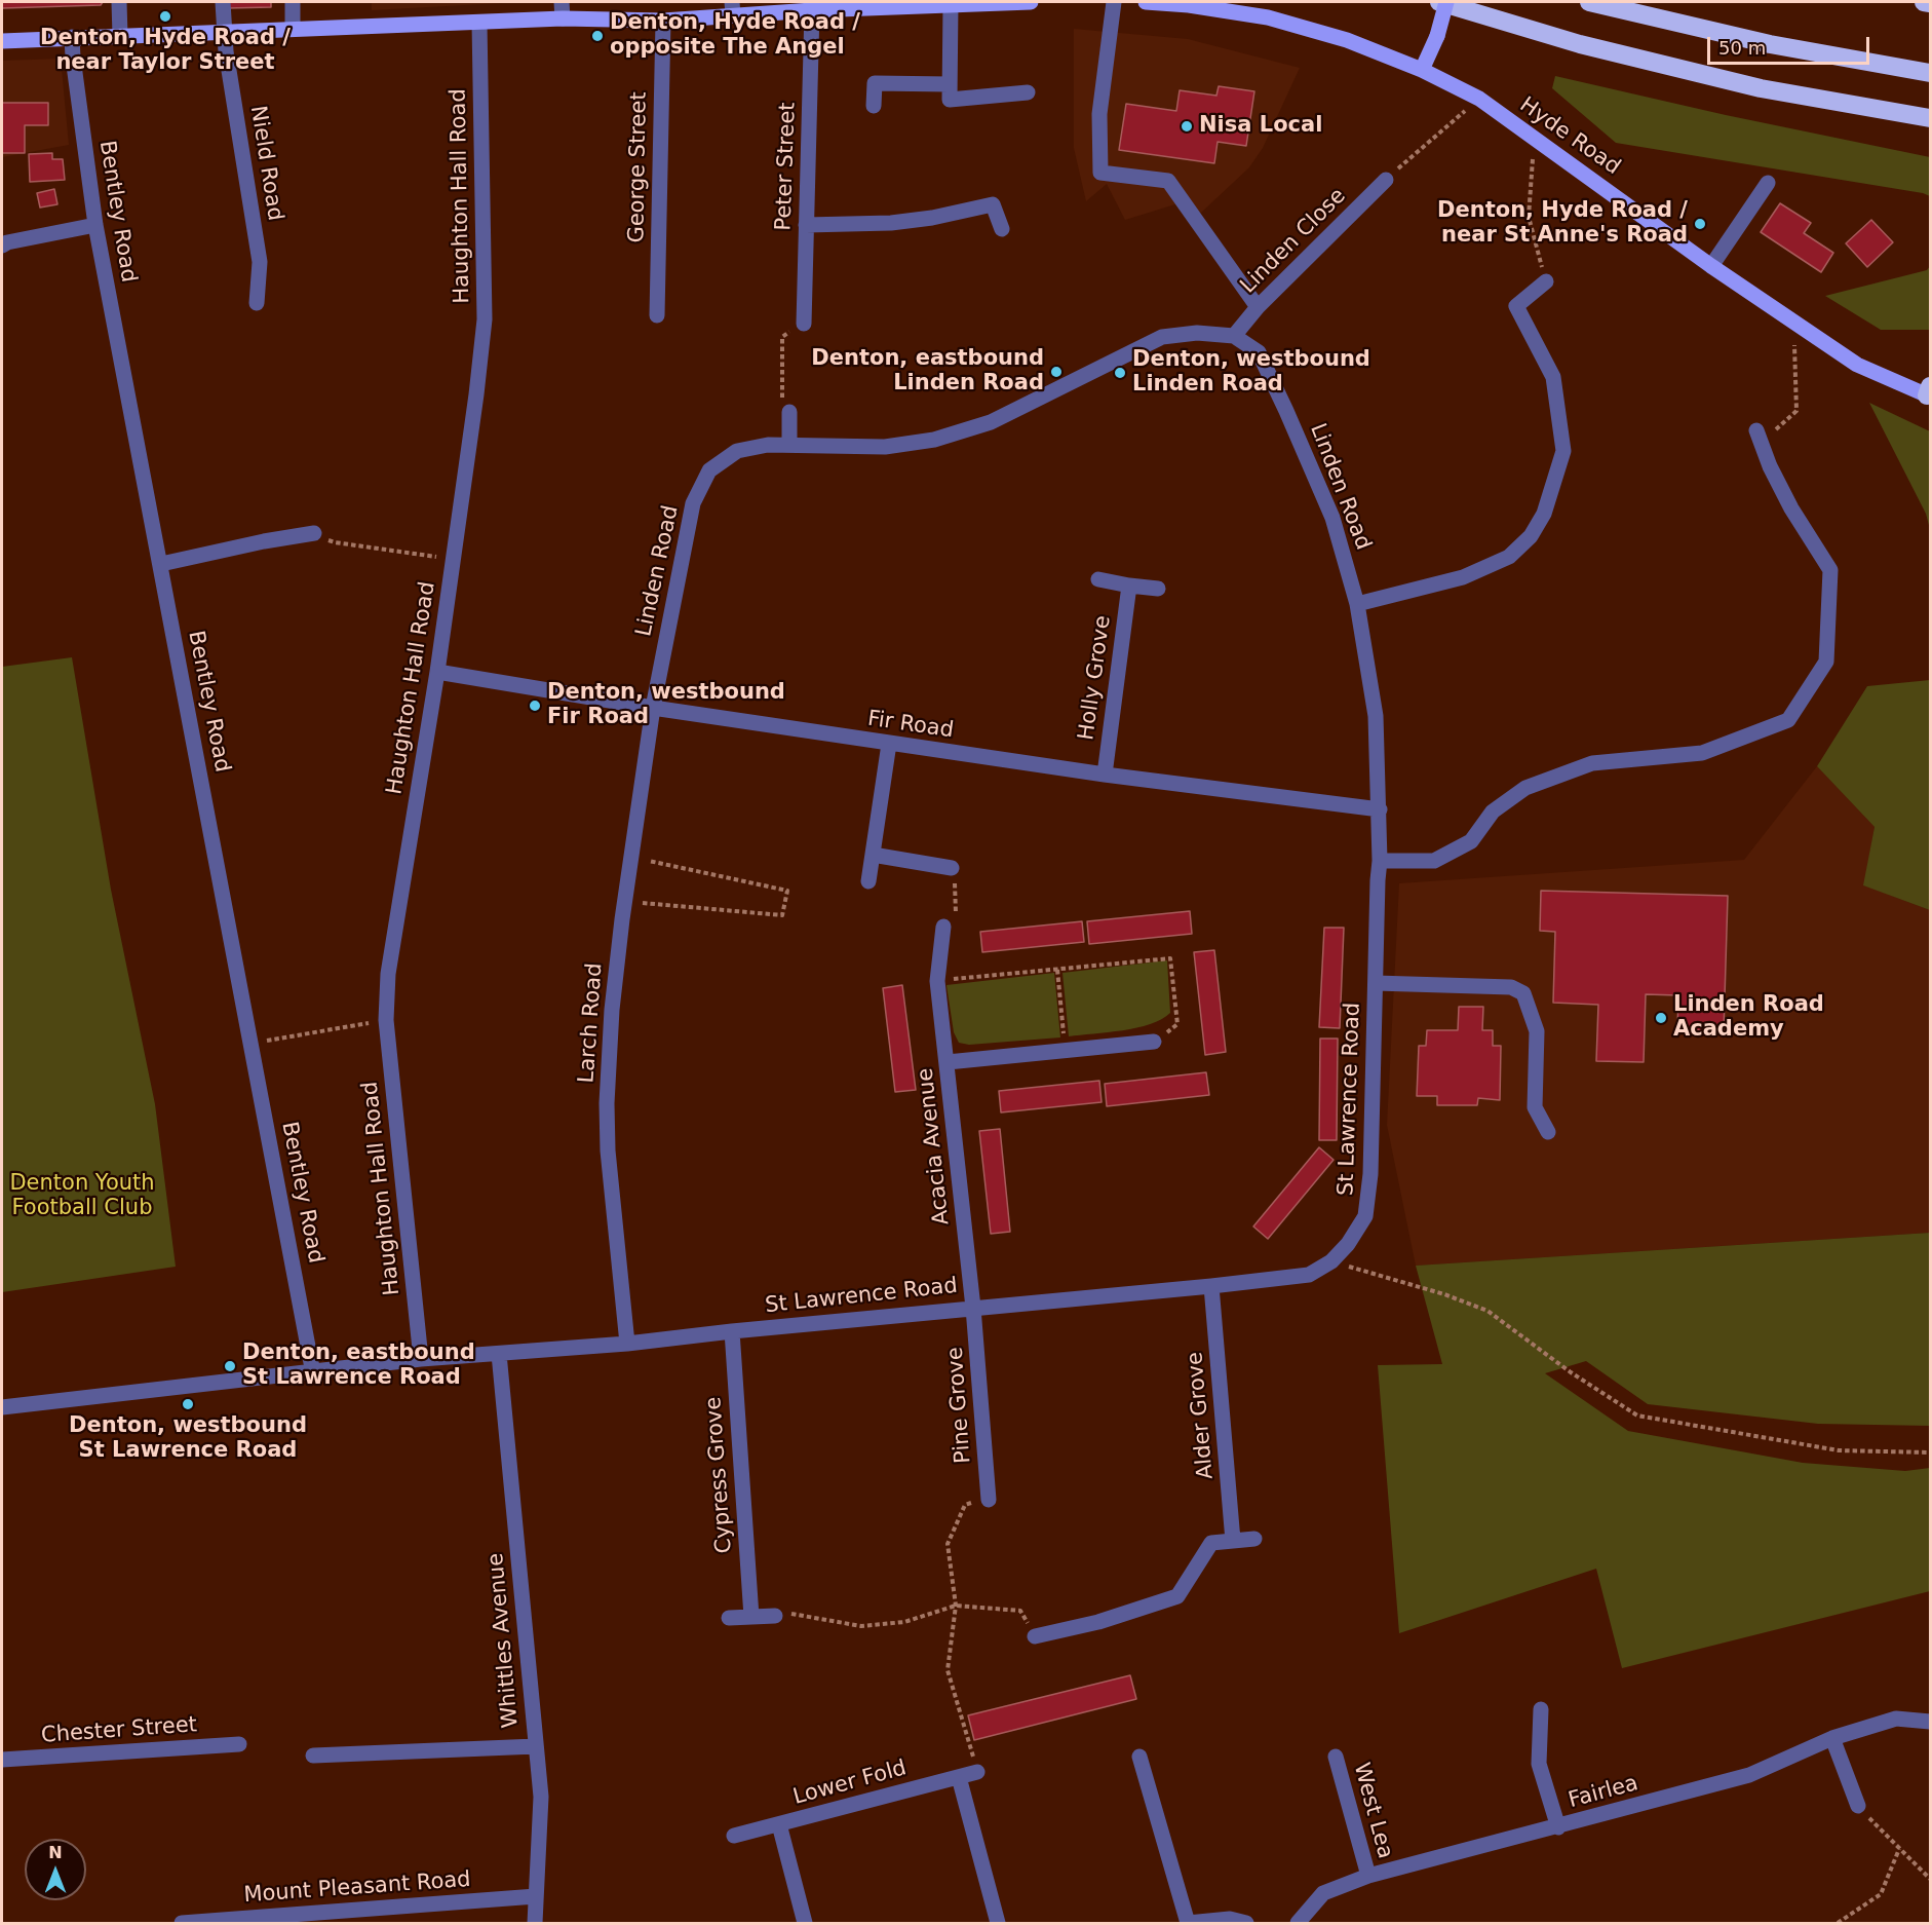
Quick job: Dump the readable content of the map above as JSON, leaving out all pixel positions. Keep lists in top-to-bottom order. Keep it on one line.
{"streets":{"main road":["Hyde Road"],"street":["Nield Road","Peter Street","George Street","Haughton Hall Road","Bentley Road","Linden Close","Linden Road","Holly Grove","Fir Road","Larch Road","St Lawrence Road","Acacia Avenue","Pine Grove","Alder Grove","Cypress Grove","Whittles Avenue","Chester Street","Lower Fold","Fairlea","West Lea","Mount Pleasant Road"]},"crossings":[["Haughton Hall Road","Fir Road"],["Haughton Hall Road","St Lawrence Road"],["Bentley Road","St Lawrence Road"],["Linden Close","Linden Road"],["Linden Road","Fir Road"],["Linden Road","Larch Road"],["Linden Road","St Lawrence Road"],["Holly Grove","Fir Road"],["Fir Road","Larch Road"],["Larch Road","St Lawrence Road"],["St Lawrence Road","Acacia Avenue"],["St Lawrence Road","Pine Grove"],["St Lawrence Road","Alder Grove"],["St Lawrence Road","Cypress Grove"],["St Lawrence Road","Whittles Avenue"],["Acacia Avenue","Pine Grove"],["Whittles Avenue","Mount Pleasant Road"],["Fairlea","West Lea"]],"parks":["Denton Youth Football Club"],"places":["Denton, Hyde Road / near Taylor Street","Denton, Hyde Road / opposite The Angel","Nisa Local","Denton, Hyde Road / near St Anne's Road","Denton, eastbound Linden Road","Denton, westbound Linden Road","Denton, westbound Fir Road","Linden Road Academy","Denton, eastbound St Lawrence Road","Denton, westbound St Lawrence Road"],"scale_bar":"50 m","north":"top"}
